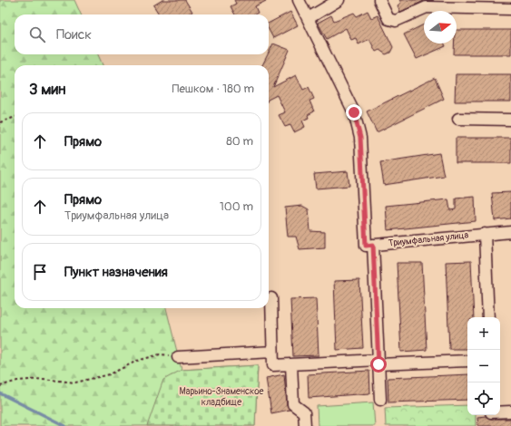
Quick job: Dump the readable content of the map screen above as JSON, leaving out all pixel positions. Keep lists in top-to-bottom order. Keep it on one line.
{"streets":{"street":["Триумфальная улица"]},"parks":["Марьино-Знаменское кладбище"],"north":"right","page":{"search":"Поиск","heading":["3 мин","Пешком · 180 m"],"list":[["Прямо","80 m"],["Прямо","Триумфальная улица","100 m"],"Пункт назначения"],"map_buttons":["+","−"]}}
